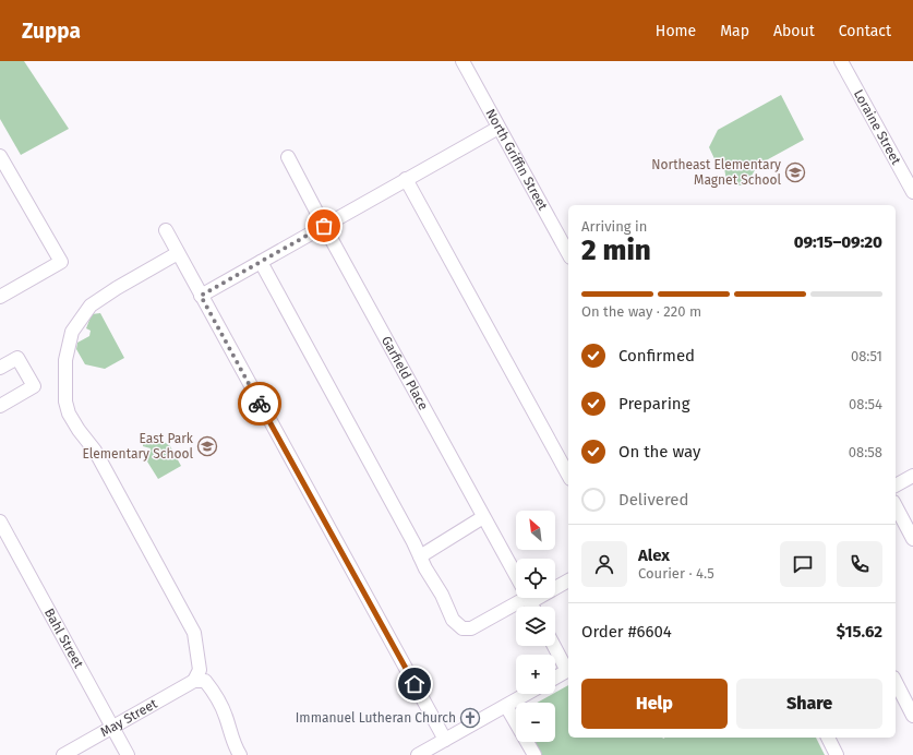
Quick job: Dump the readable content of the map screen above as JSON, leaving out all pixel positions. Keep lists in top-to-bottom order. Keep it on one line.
{"streets":{"street":["Loraine Street","North Griffin Street","Garfield Place","Bahl Street","May Street"]},"crossings":[["Bahl Street","May Street"]],"places":{"school or university":["Northeast Elementary Magnet School","East Park Elementary School"],"church":["Immanuel Lutheran Church"]},"north":"top left","page":{"header":"Zuppa","nav":["Home","Map","About","Contact"],"heading":["2 min","Arriving in","09:15–09:20"],"panel":["Alex","Courier · 4.5","Order #6604","$15.62"],"bar":"On the way · 220 m","list":[["Confirmed","08:51"],["Preparing","08:54"],["On the way","08:58"],"Delivered"],"map_buttons":["+","−"],"buttons":["Help","Share"]}}
